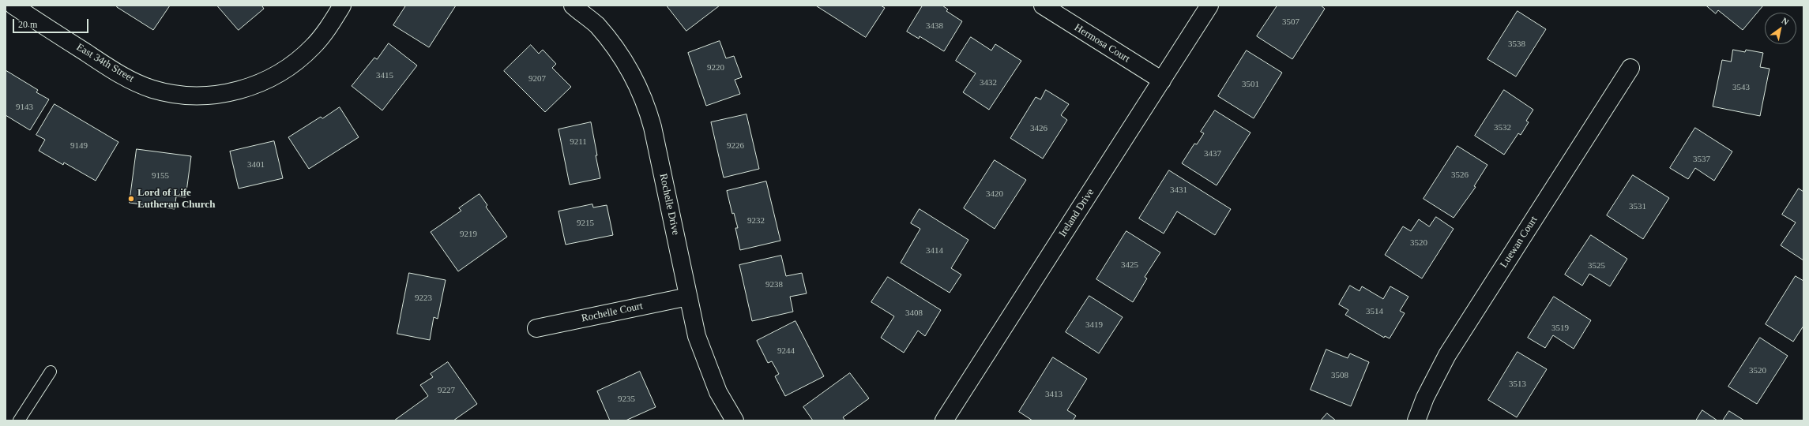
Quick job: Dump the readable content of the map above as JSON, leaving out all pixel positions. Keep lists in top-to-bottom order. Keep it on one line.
{"streets":{"street":["Hermosa Court","East 34th Street","Rochelle Drive","Ireland Drive","Luewan Court","Rochelle Court"]},"crossings":[["Hermosa Court","Ireland Drive"],["Rochelle Drive","Rochelle Court"]],"places":["Lord of Life Lutheran Church"],"house_numbers":["3507","3438","3538","9220","3415","9207","3432","3501","3543","9143","3532","3426","9211","9149","9226","3437","3537","3401","3526","9155","3431","3420","3531","9232","9215","9219","3520","3414","3425","3525","9238","9223","3514","3408","3419","3519","9244","3520","3508","3513","9227","3413","9235"],"scale_bar":"20 m","north":"top right"}
